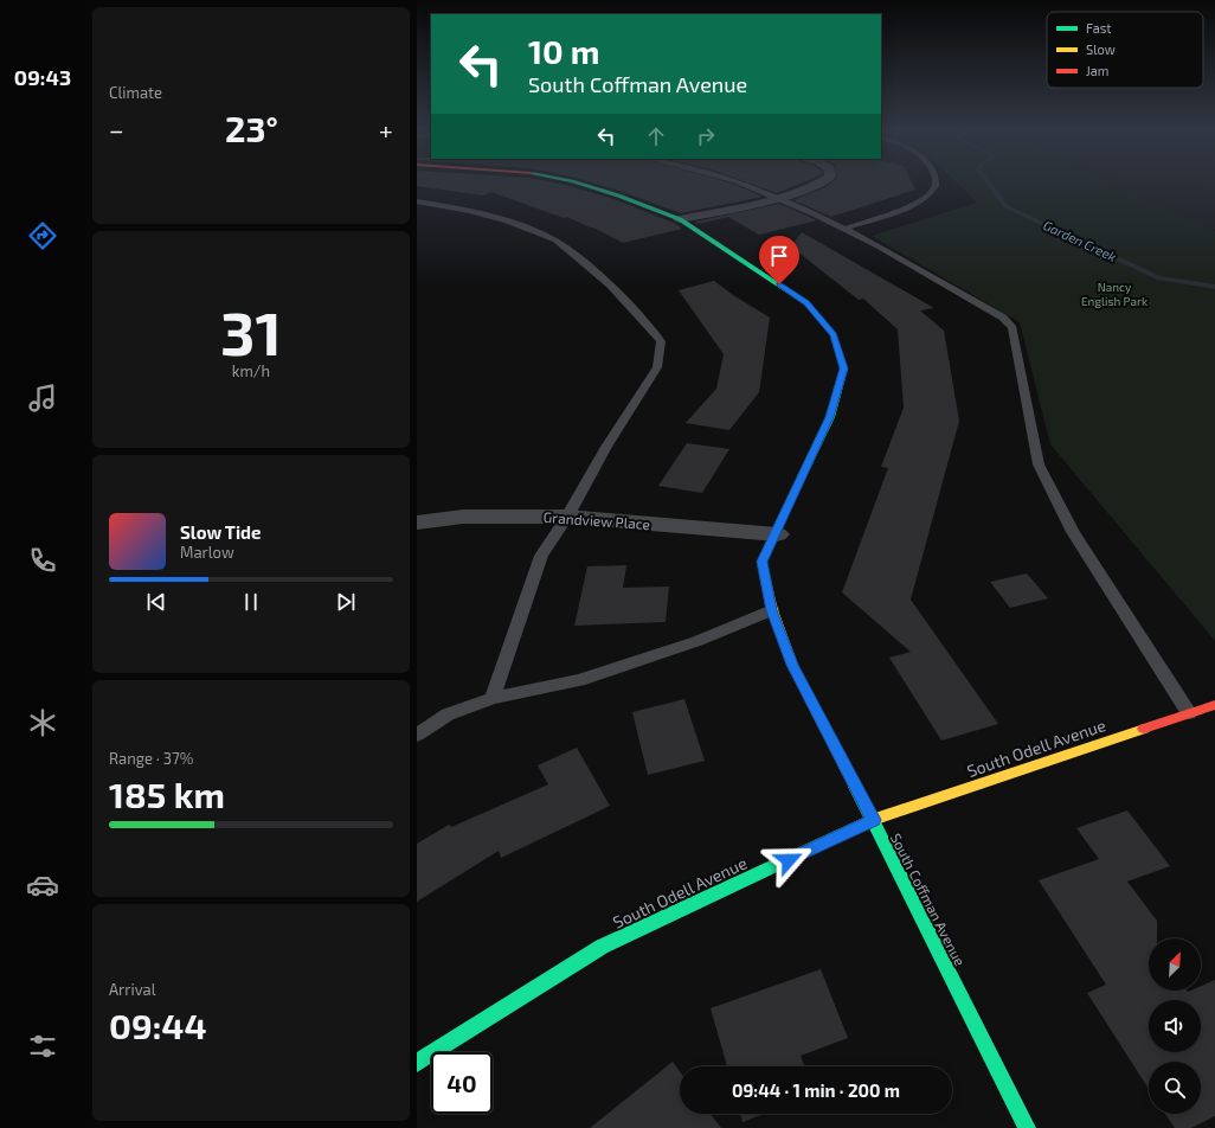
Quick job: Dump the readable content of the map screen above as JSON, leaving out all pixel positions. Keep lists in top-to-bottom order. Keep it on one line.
{"streets":{"street":["Grandview Place","South Odell Avenue","South Coffman Avenue"]},"crossings":[["Grandview Place","South Coffman Avenue"],["South Odell Avenue","South Coffman Avenue"]],"water":["Garden Creek"],"parks":["Nancy English Park"],"legend":["Fast","Slow","Jam"],"north":"top right","page":{"tabs":"09:43","tile":["Climate",["31","km/h"],["Range · 37%","185 km"],["Arrival","09:44"]],"turn":["10 m","South Coffman Avenue"],"heat":["−","23°","+"],"song":["Slow Tide","Marlow"],"limit":"40","trip":"09:44 · 1 min · 200 m"}}
